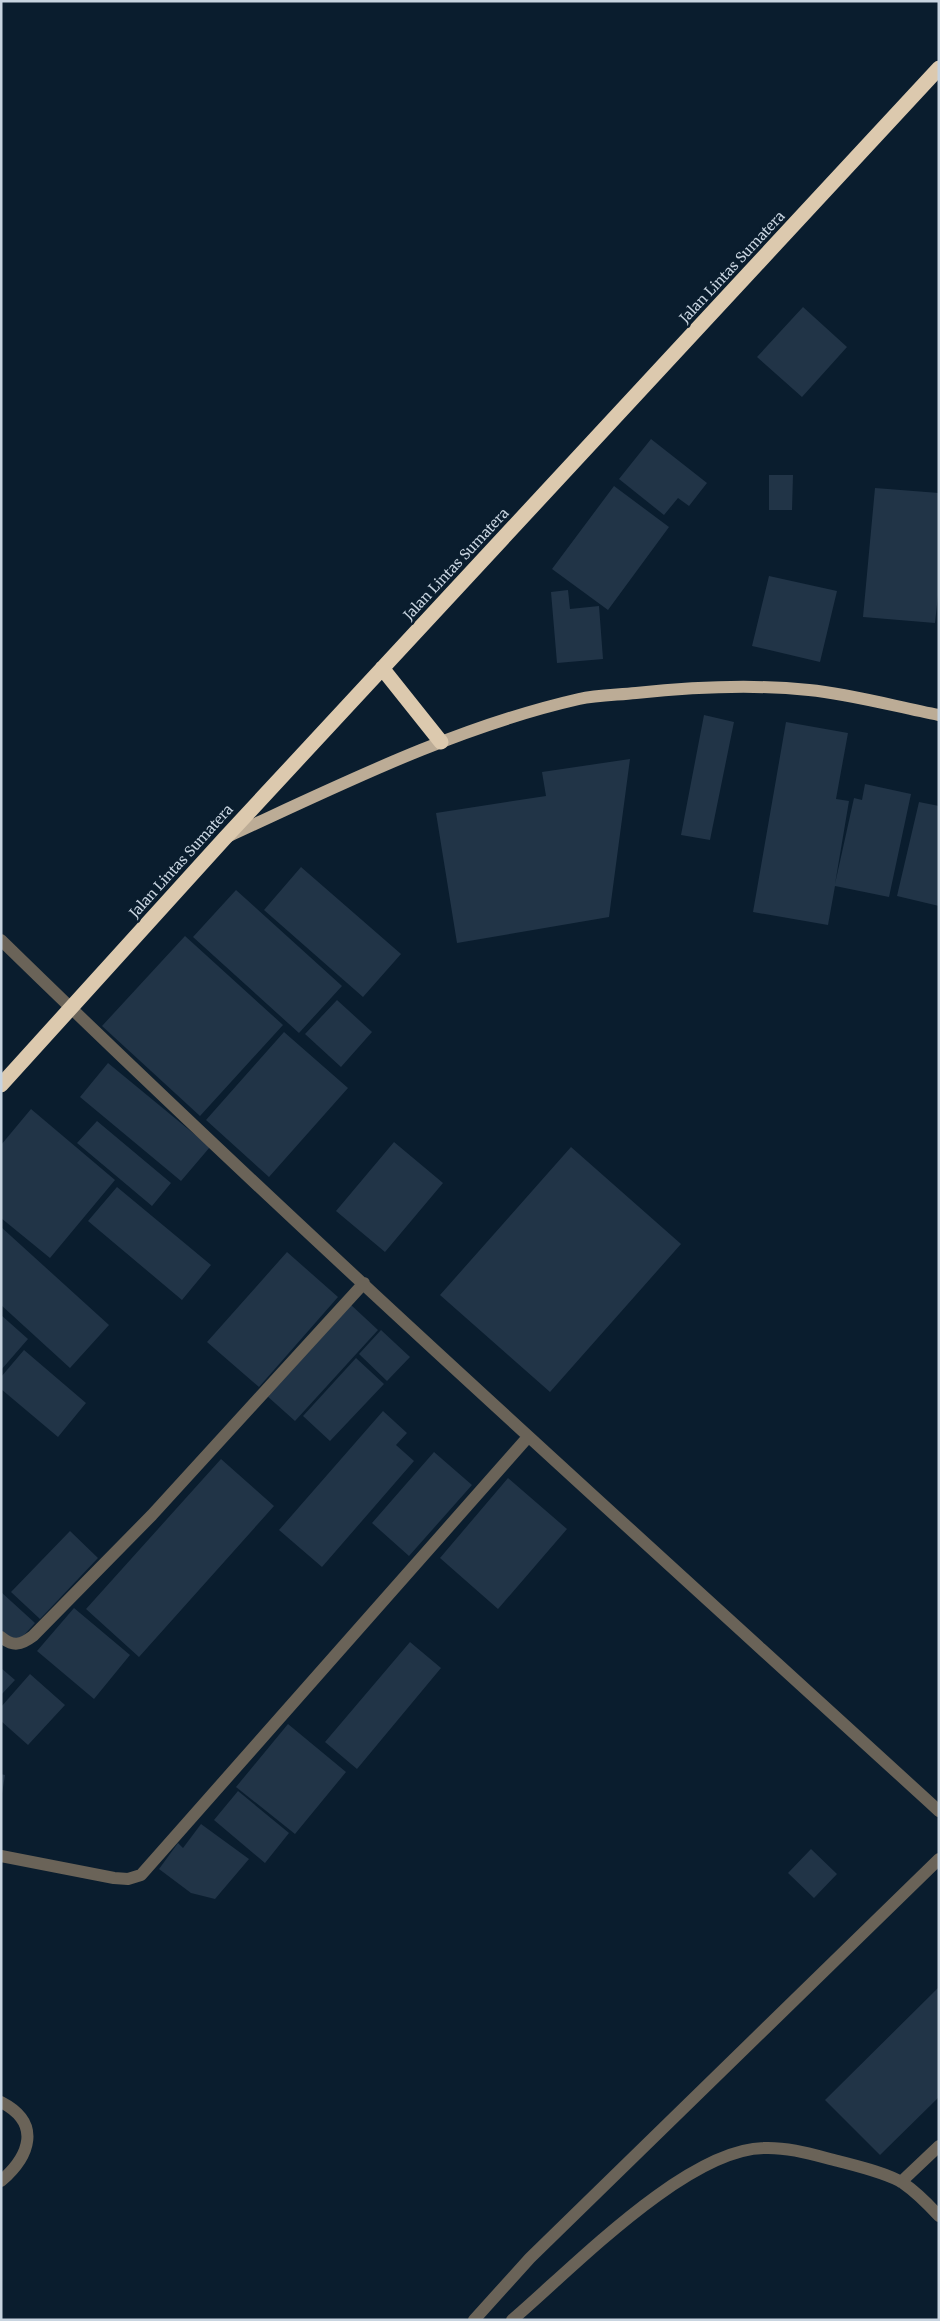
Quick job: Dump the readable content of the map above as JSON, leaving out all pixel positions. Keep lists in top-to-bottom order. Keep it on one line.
{"streets":{"highway":["Jalan Lintas Sumatera"]}}
